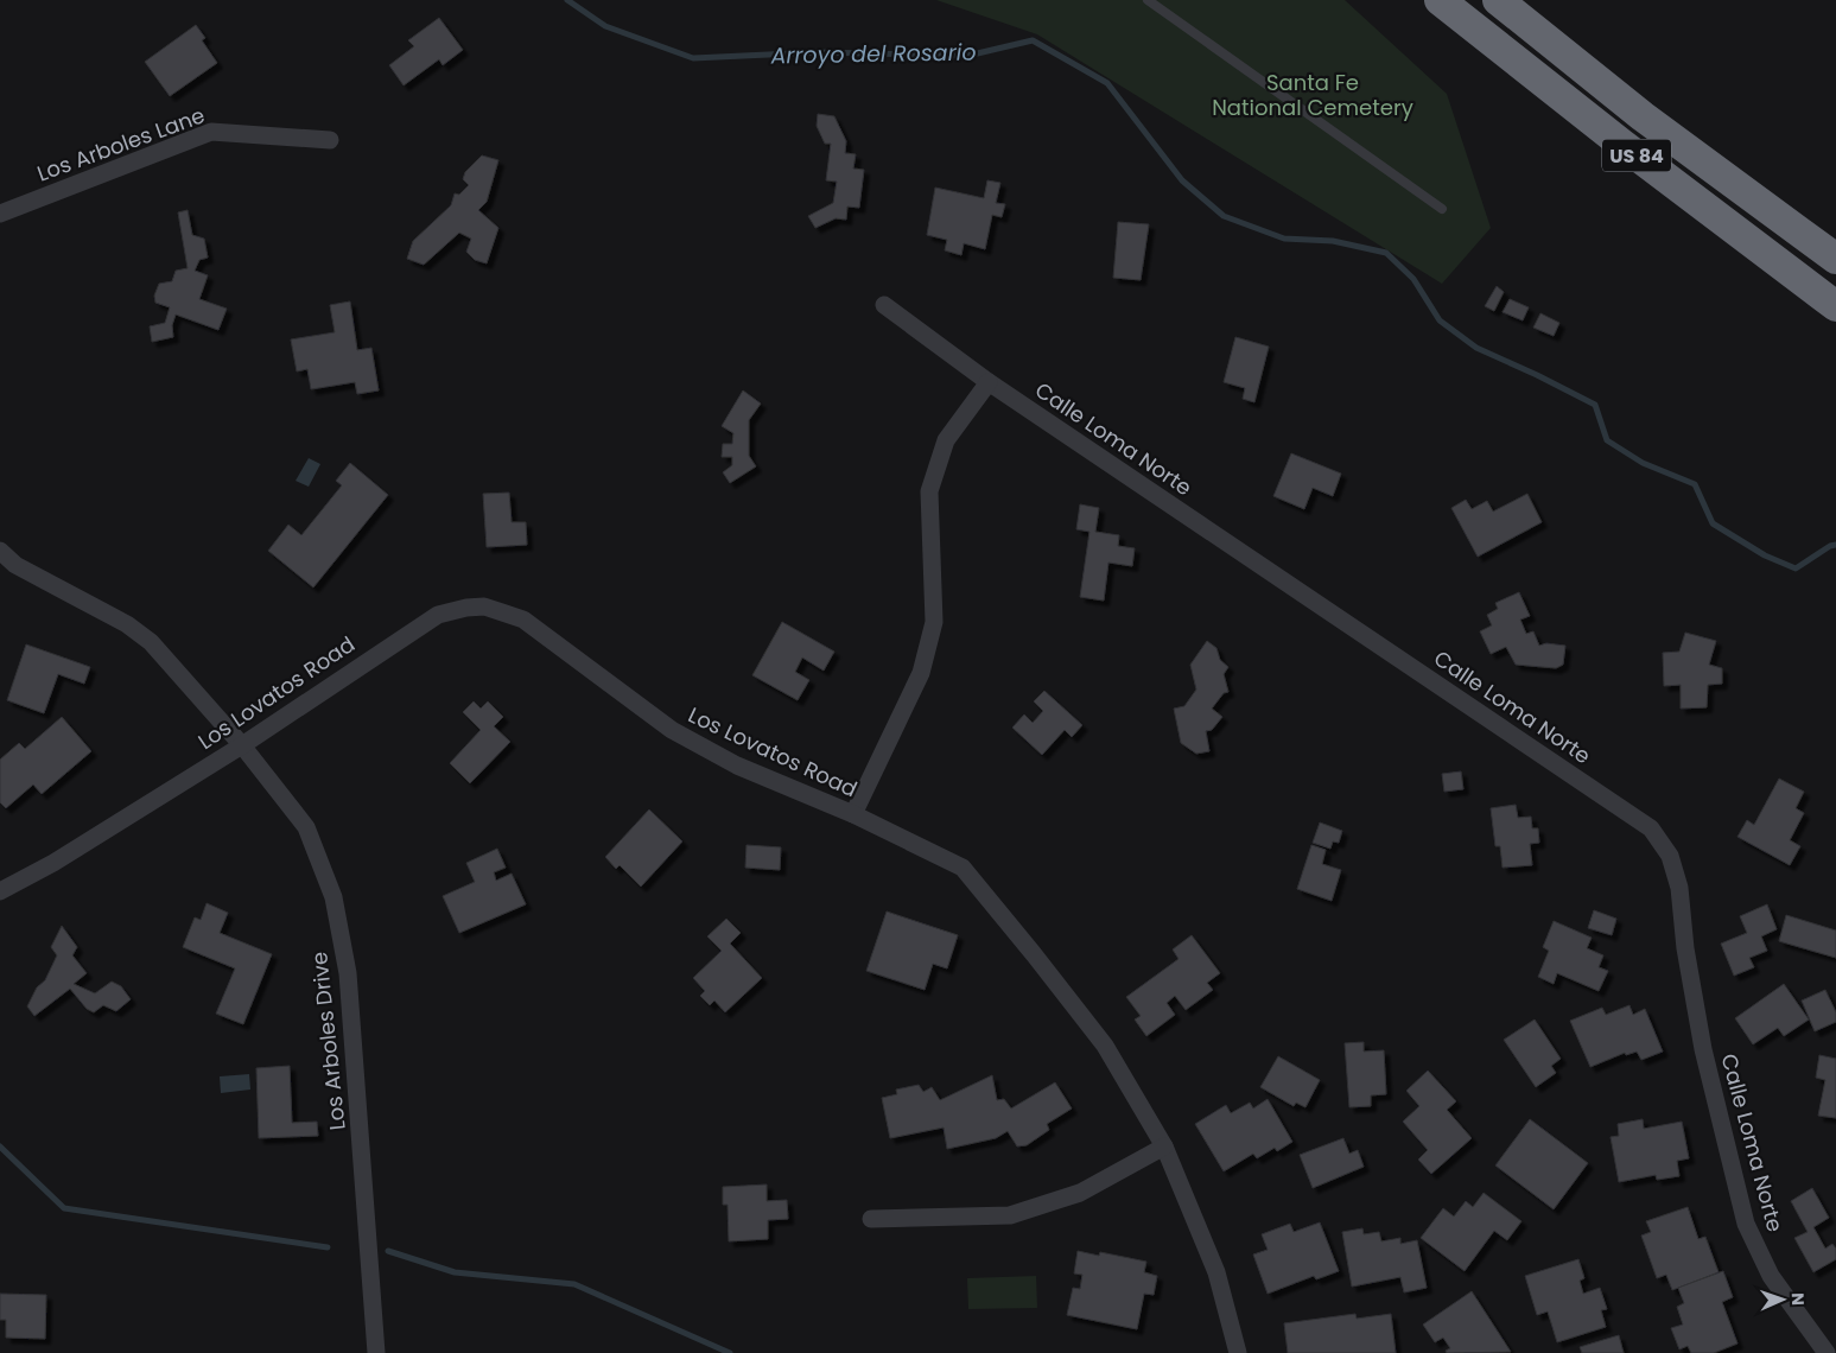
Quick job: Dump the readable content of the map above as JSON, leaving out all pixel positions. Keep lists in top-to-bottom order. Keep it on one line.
{"streets":{"highway":["US 84"],"street":["Los Arboles Lane","Calle Loma Norte","Los Lovatos Road","Los Arboles Drive"]},"crossings":[["Los Lovatos Road","Los Arboles Drive"]],"water":["Arroyo del Rosario"],"parks":["Santa Fe National Cemetery"],"north":"right"}
